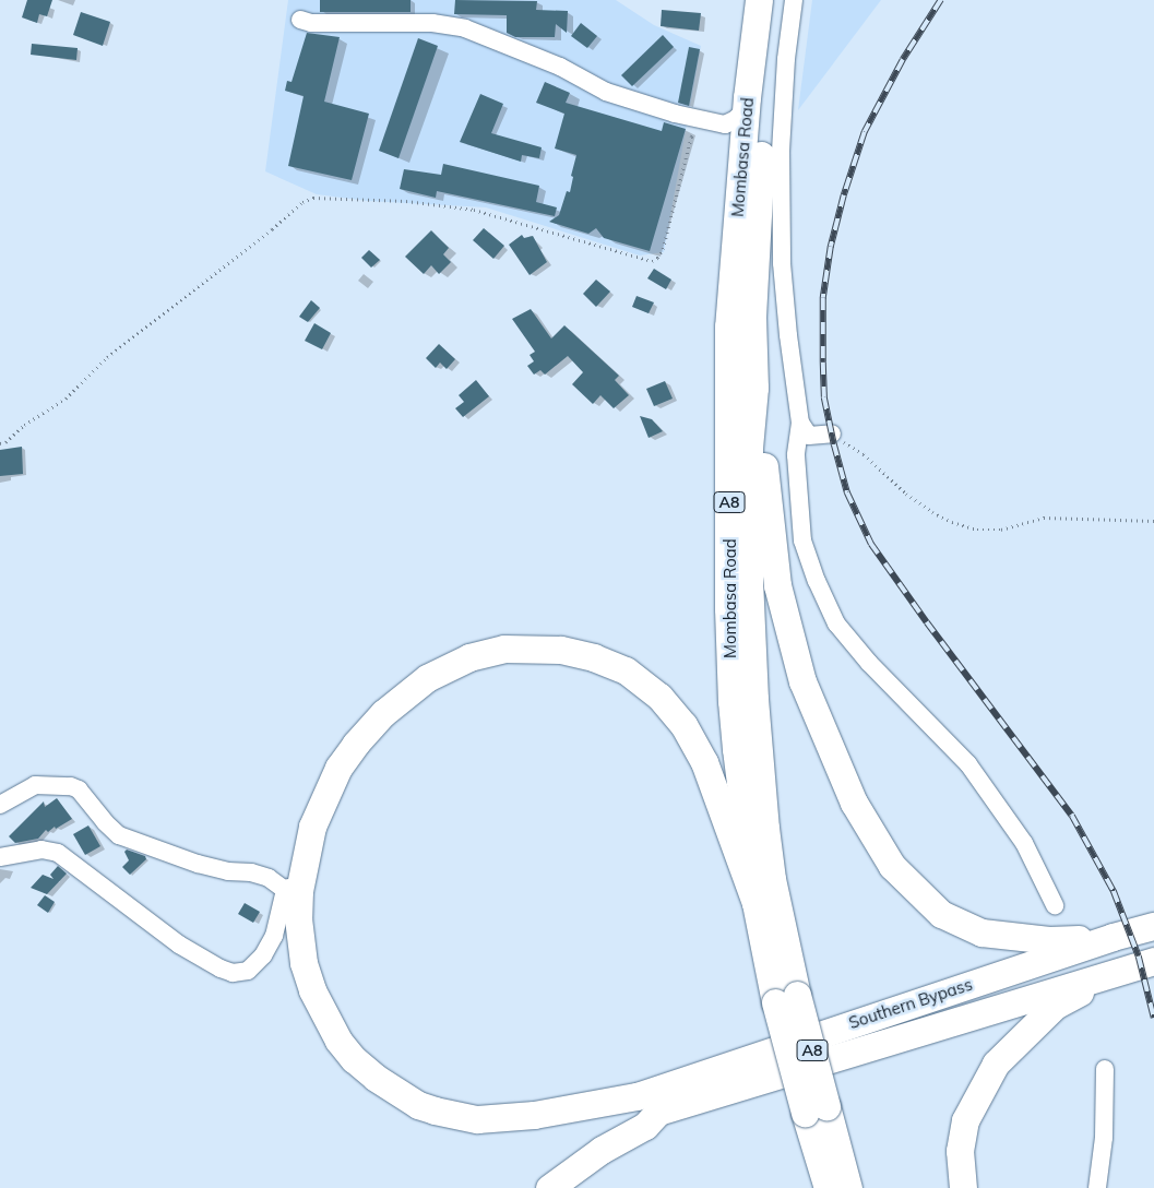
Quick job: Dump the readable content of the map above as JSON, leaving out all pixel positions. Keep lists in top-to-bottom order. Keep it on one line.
{"streets":{"highway":["Mombasa Road","A8","Southern Bypass"]},"crossings":[["Mombasa Road","Southern Bypass"]]}
